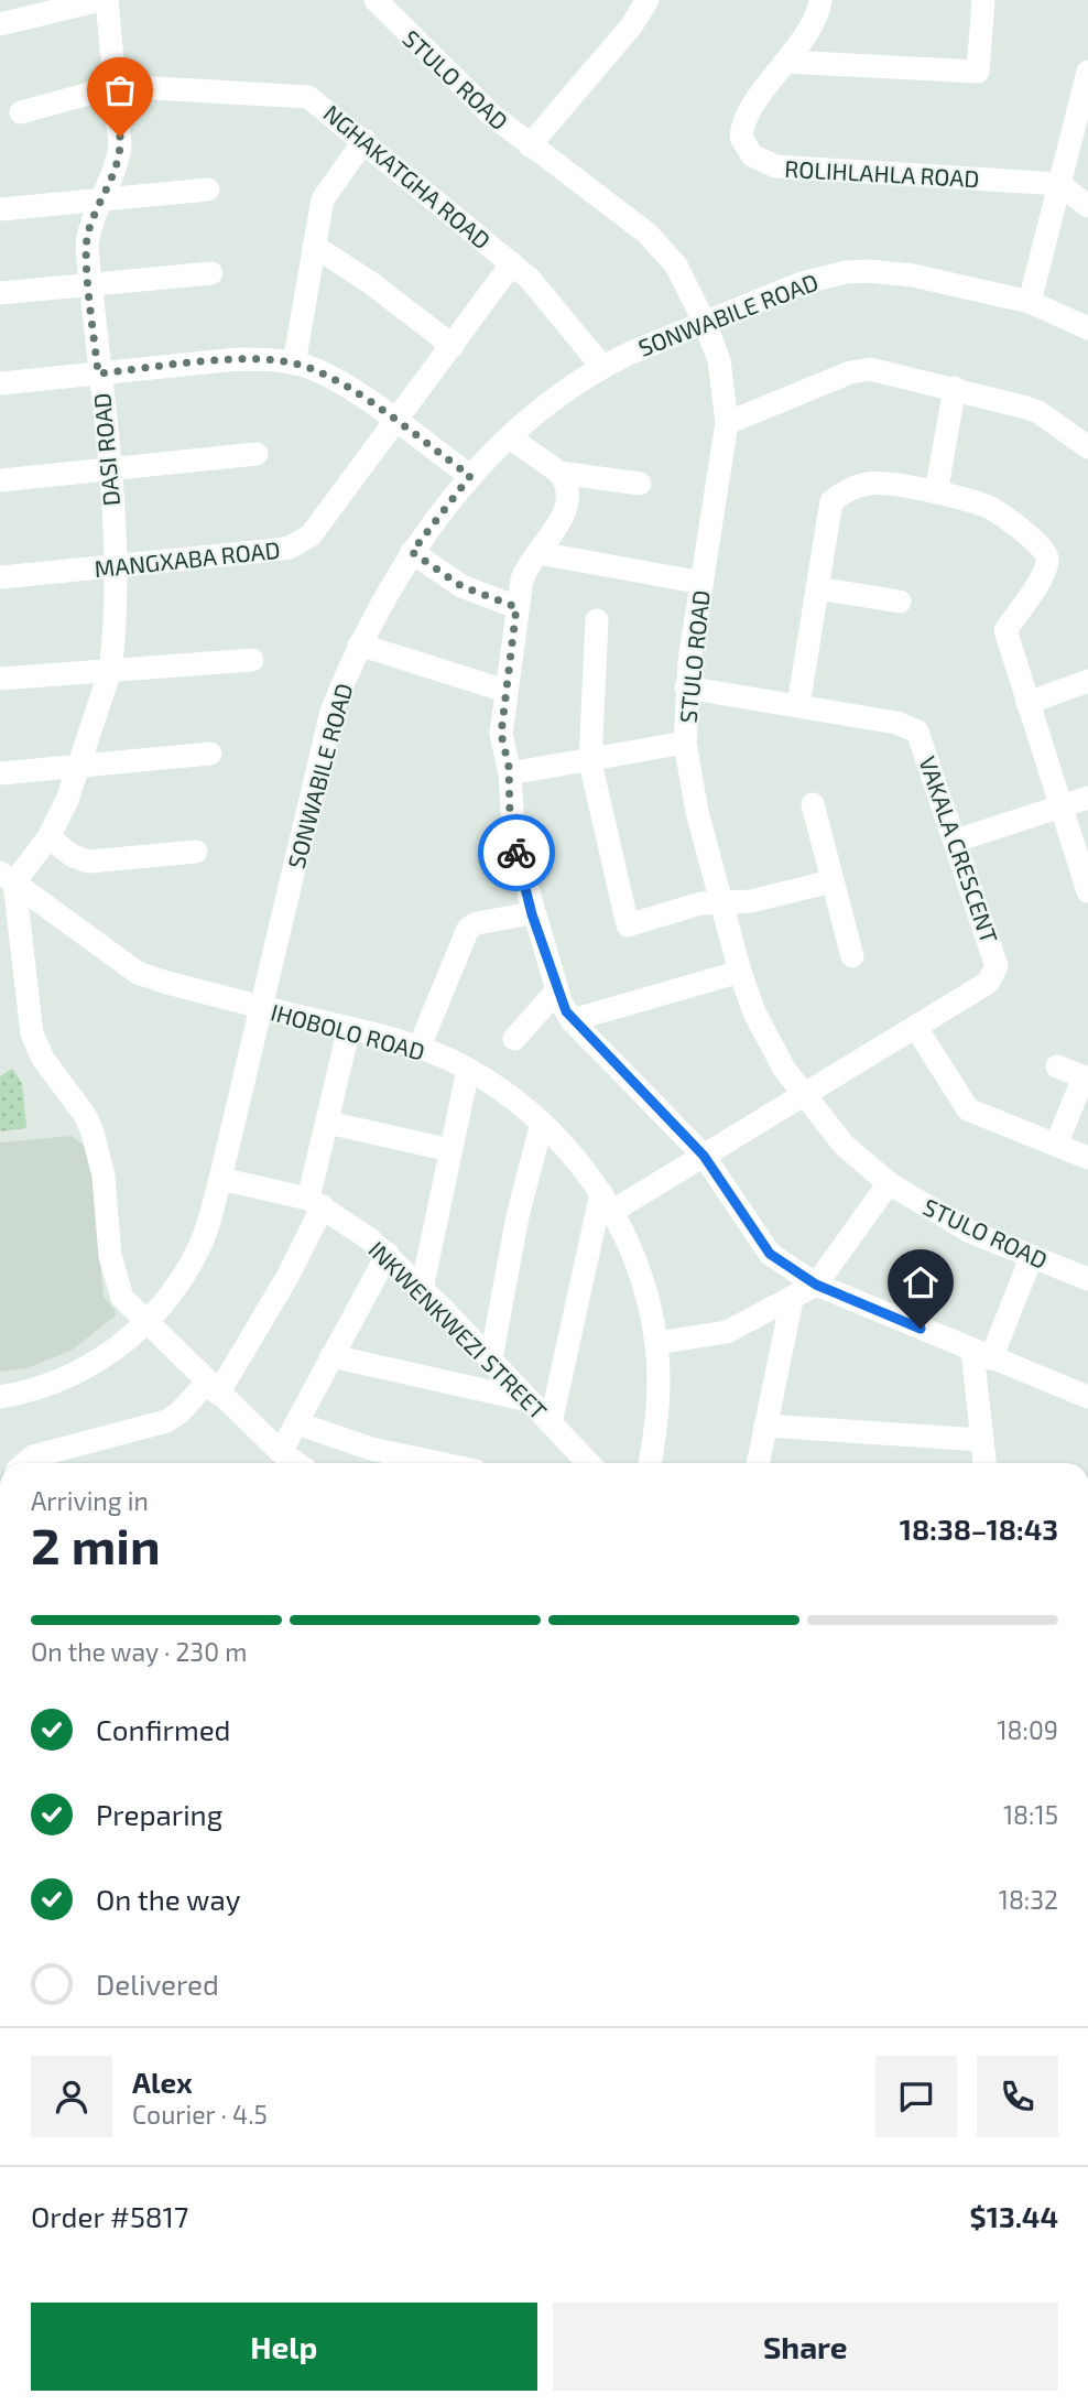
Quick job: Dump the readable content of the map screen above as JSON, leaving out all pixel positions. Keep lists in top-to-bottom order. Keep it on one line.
{"streets":{"street":["STULO ROAD","ROLIHLAHLA ROAD","NGHAKATGHA ROAD","SONWABILE ROAD","DASI ROAD","MANGXABA ROAD","VAKALA CRESCENT","IHOBOLO ROAD","INKWENKWEZI STREET"]},"crossings":[["STULO ROAD","SONWABILE ROAD"],["STULO ROAD","VAKALA CRESCENT"],["NGHAKATGHA ROAD","SONWABILE ROAD"],["NGHAKATGHA ROAD","DASI ROAD"],["NGHAKATGHA ROAD","MANGXABA ROAD"],["SONWABILE ROAD","IHOBOLO ROAD"],["SONWABILE ROAD","INKWENKWEZI STREET"],["DASI ROAD","MANGXABA ROAD"],["DASI ROAD","IHOBOLO ROAD"],["VAKALA CRESCENT","IHOBOLO ROAD"]],"page":{"heading":["2 min","Arriving in","18:38–18:43"],"panel":["Alex","Courier · 4.5","Order #5817","$13.44"],"bar":"On the way · 230 m","list":[["Confirmed","18:09"],["Preparing","18:15"],["On the way","18:32"],"Delivered"],"buttons":["Help","Share"]}}
